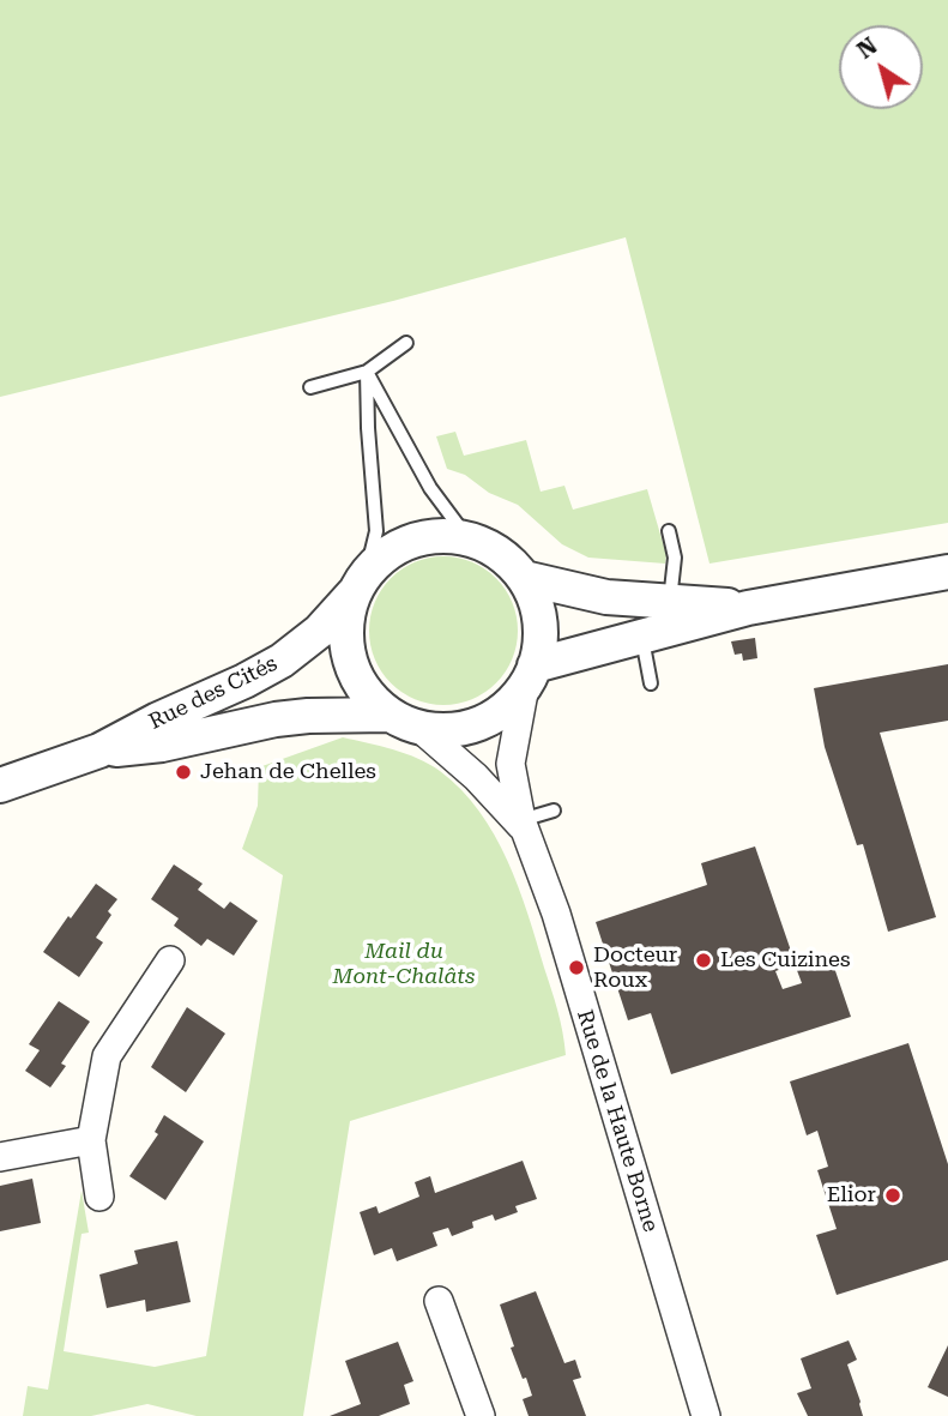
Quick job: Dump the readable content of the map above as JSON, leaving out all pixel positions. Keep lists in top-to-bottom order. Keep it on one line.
{"streets":{"street":["Rue des Cités","Rue de la Haute Borne"]},"crossings":[["Rue des Cités","Rue de la Haute Borne"]],"parks":["Mail du Mont-Chalâts"],"places":["Jehan de Chelles","Les Cuizines","Docteur Roux","Elior"],"north":"top left"}
